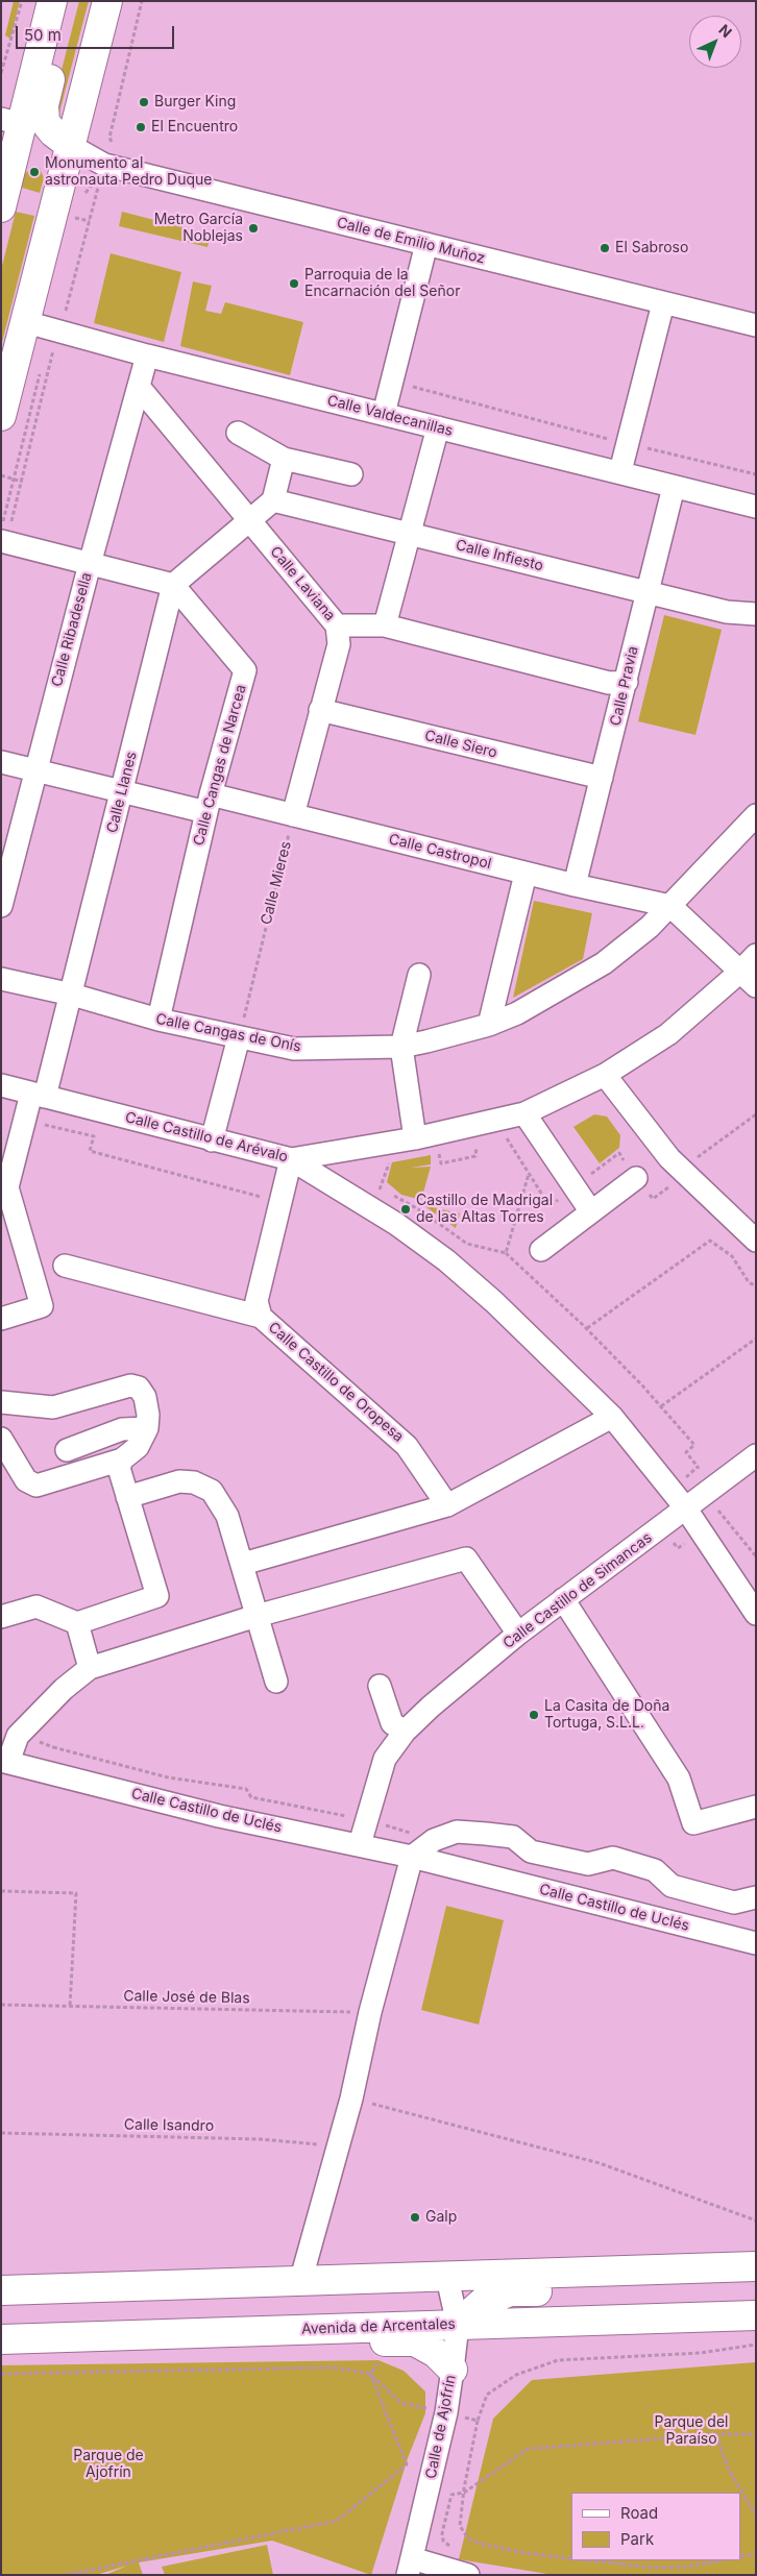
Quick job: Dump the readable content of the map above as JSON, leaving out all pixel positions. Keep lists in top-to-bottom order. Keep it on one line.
{"streets":{"main road":["Avenida de Arcentales"],"street":["Calle de Emilio Muñoz","Calle Valdecanillas","Calle Infiesto","Calle Laviana","Calle Ribadesella","Calle Pravia","Calle Siero","Calle Cangas de Narcea","Calle Llanes","Calle Castropol","Calle Cangas de Onís","Calle Castillo de Arévalo","Calle Castillo de Oropesa","Calle Castillo de Simancas","Calle Castillo de Uclés","Calle de Ajofrín"],"path":["Calle Mieres","Calle José de Blas","Calle Isandro"]},"crossings":[["Calle Valdecanillas","Calle Ribadesella"],["Calle Valdecanillas","Calle Pravia"],["Calle Infiesto","Calle Pravia"],["Calle Laviana","Calle Ribadesella"],["Calle Laviana","Calle Pravia"],["Calle Ribadesella","Calle Castropol"],["Calle Pravia","Calle Siero"],["Calle Pravia","Calle Castropol"],["Calle Cangas de Narcea","Calle Llanes"],["Calle Cangas de Narcea","Calle Castropol"],["Calle Cangas de Narcea","Calle Cangas de Onís"],["Calle Llanes","Calle Castropol"],["Calle Llanes","Calle Cangas de Onís"],["Calle Llanes","Calle Castillo de Arévalo"],["Calle Castropol","Calle Mieres"],["Calle Castropol","Calle Cangas de Onís"],["Calle Mieres","Calle Cangas de Onís"],["Calle Castillo de Arévalo","Calle Castillo de Oropesa"],["Calle Castillo de Simancas","Calle Castillo de Uclés"],["Avenida de Arcentales","Calle de Ajofrín"]],"parks":["Parque del Paraíso","Parque de Ajofrín"],"places":["Burger King","El Encuentro","Monumento al astronauta Pedro Duque","Metro García Noblejas","El Sabroso","Parroquia de la Encarnación del Señor","Castillo de Madrigal de las Altas Torres","La Casita de Doña Tortuga, S.L.L.","Galp"],"legend":["Road","Park"],"scale_bar":"50 m","north":"top right"}
